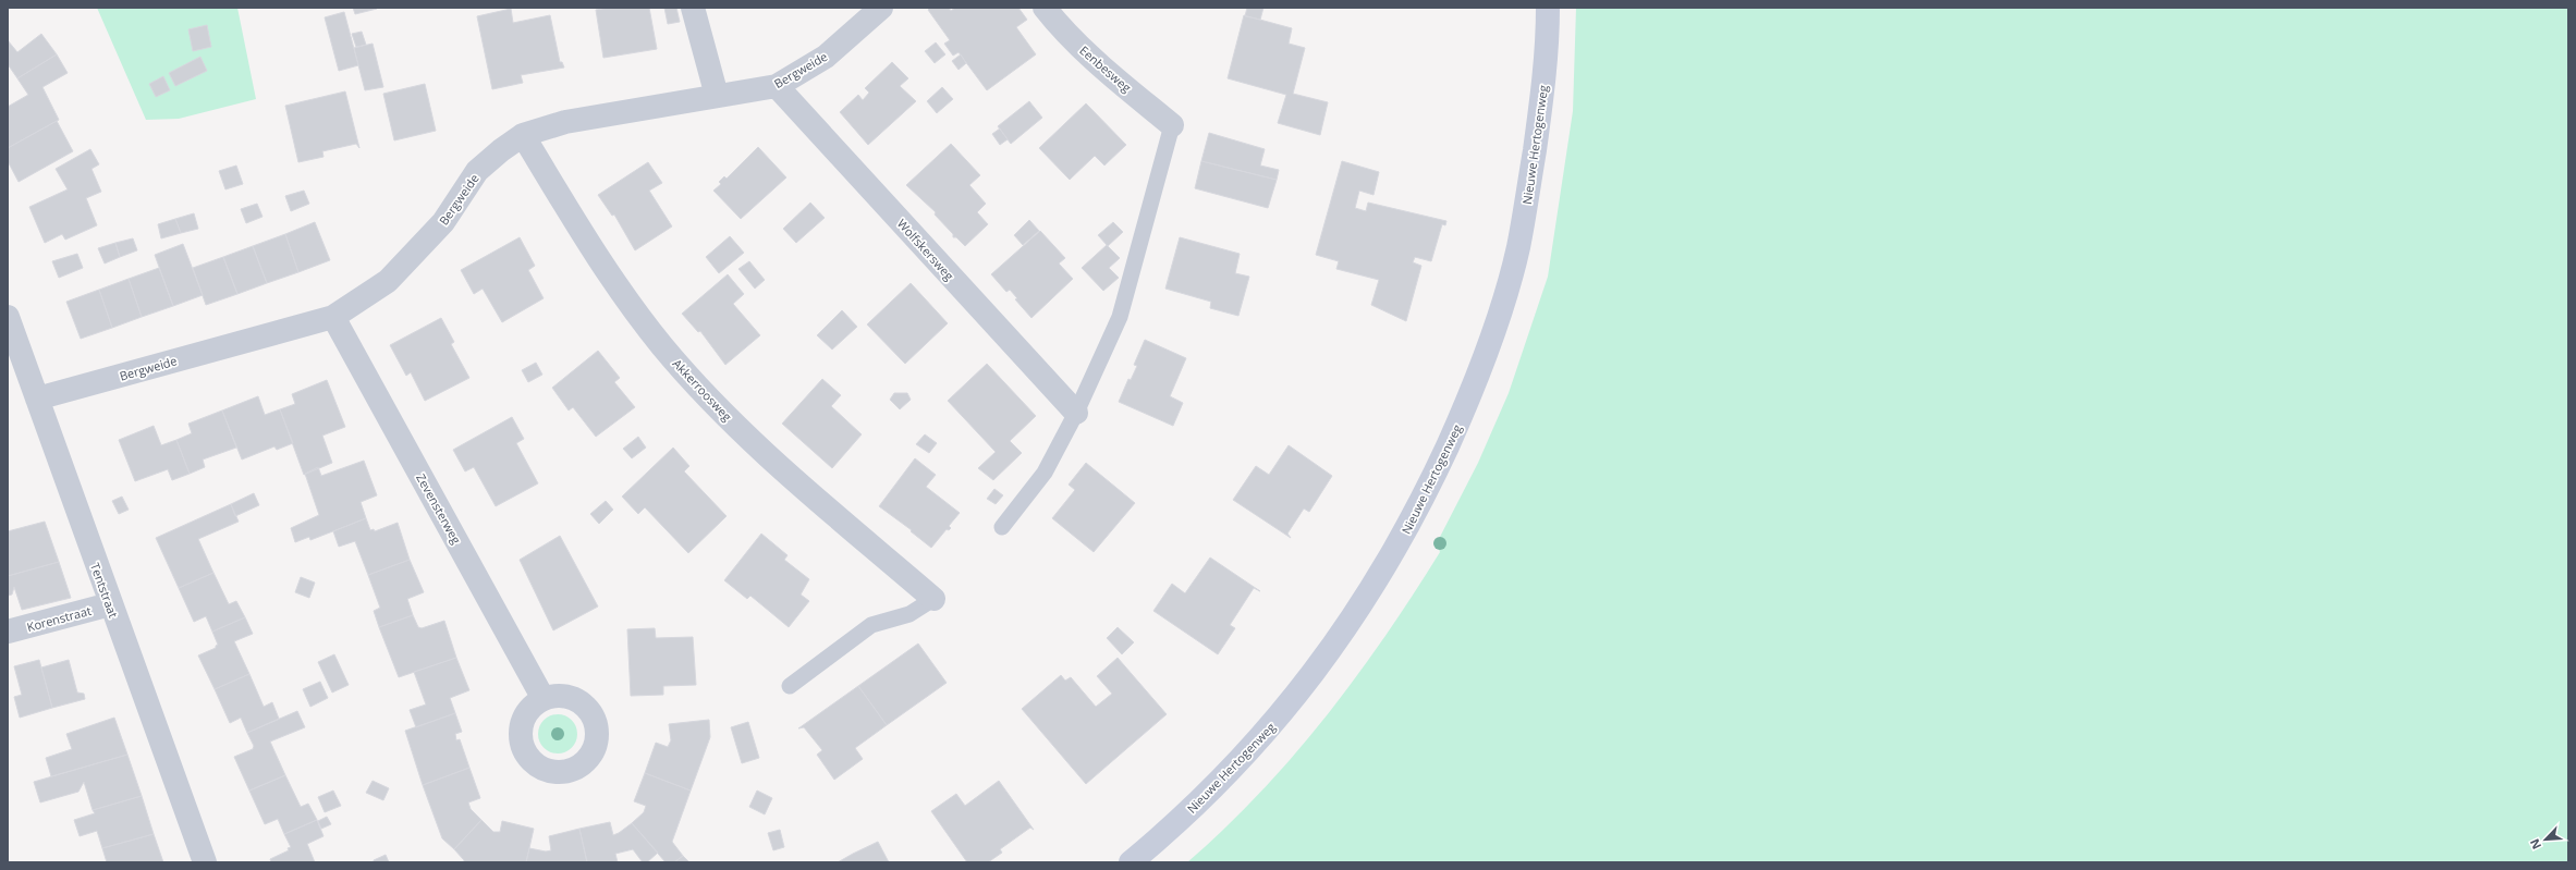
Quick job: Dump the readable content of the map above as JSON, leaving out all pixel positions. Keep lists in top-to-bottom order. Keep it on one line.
{"streets":{"main road":["Nieuwe Hertogenweg"],"street":["Eenbesweg","Bergweide","Wolfskersweg","Akkerroosweg","Zevensterweg","Tentstraat","Korenstraat"]},"crossings":[["Bergweide","Wolfskersweg"],["Bergweide","Akkerroosweg"],["Bergweide","Zevensterweg"],["Bergweide","Tentstraat"],["Tentstraat","Korenstraat"]],"north":"bottom left"}
